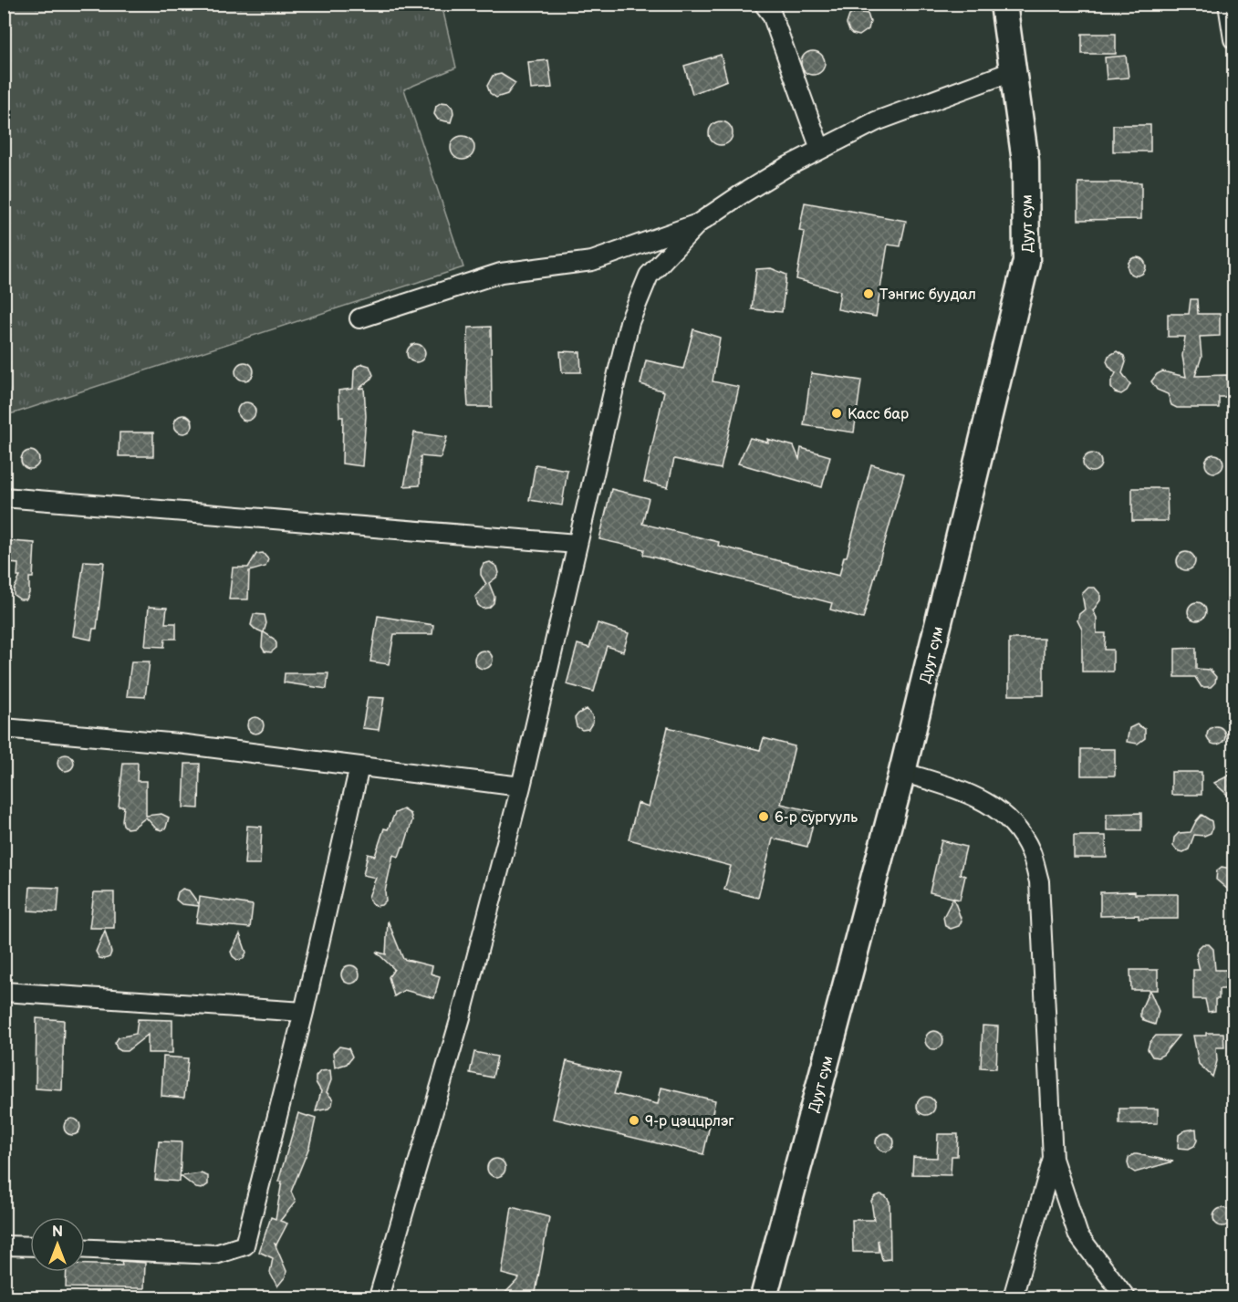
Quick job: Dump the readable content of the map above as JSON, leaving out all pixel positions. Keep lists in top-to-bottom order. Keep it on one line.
{"streets":{"main road":["Дуут сум"]},"places":["Тэнгис буудал","Касс бар","6-р сургууль","9-р цэццрлэг"],"north":"top"}
